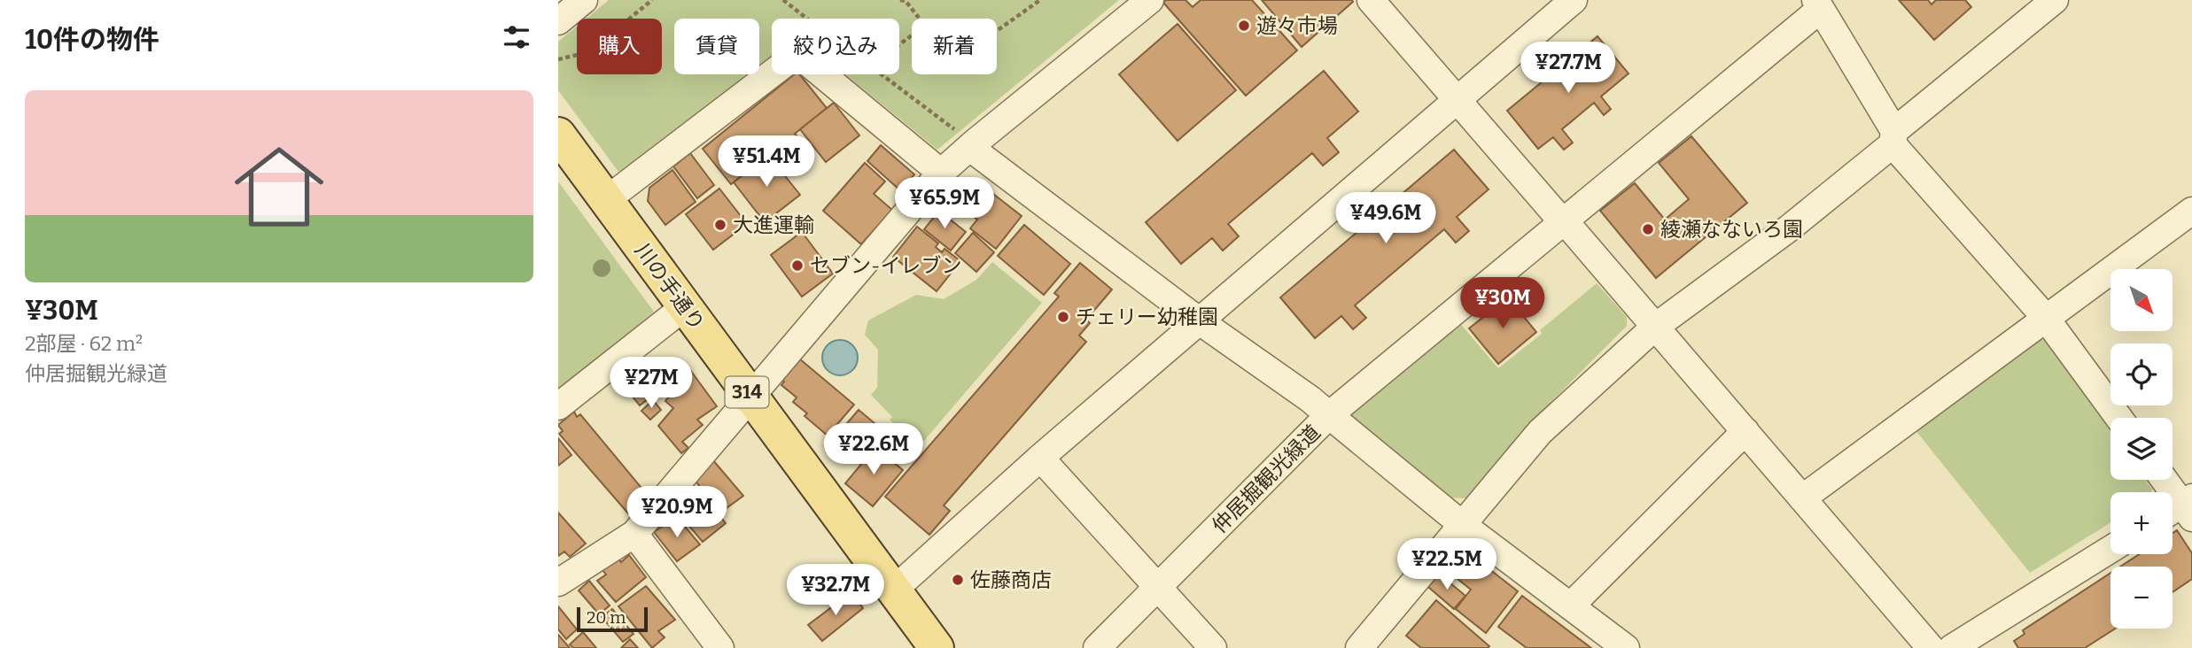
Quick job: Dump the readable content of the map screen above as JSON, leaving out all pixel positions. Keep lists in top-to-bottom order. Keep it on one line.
{"streets":{"main road":["川の手通り","314"],"street":["仲居掘観光緑道"]},"places":["遊々市場","大進運輸","綾瀬なないろ園","セブン-イレブン","チェリー幼稚園","佐藤商店"],"scale_bar":"20 m","north":"bottom right","page":{"heading":"10件の物件","chip":["購入","賃貸","絞り込み","新着"],"price":["¥27.7M","¥51.4M","¥65.9M","¥49.6M","¥30M","¥27M","¥22.6M","¥20.9M","¥22.5M","¥32.7M"],"list":[{"name":"¥30M","note":"2部屋 · 62 m² · 仲居掘観光緑道"}],"map_buttons":["+","−"],"scale":"20 m"}}
